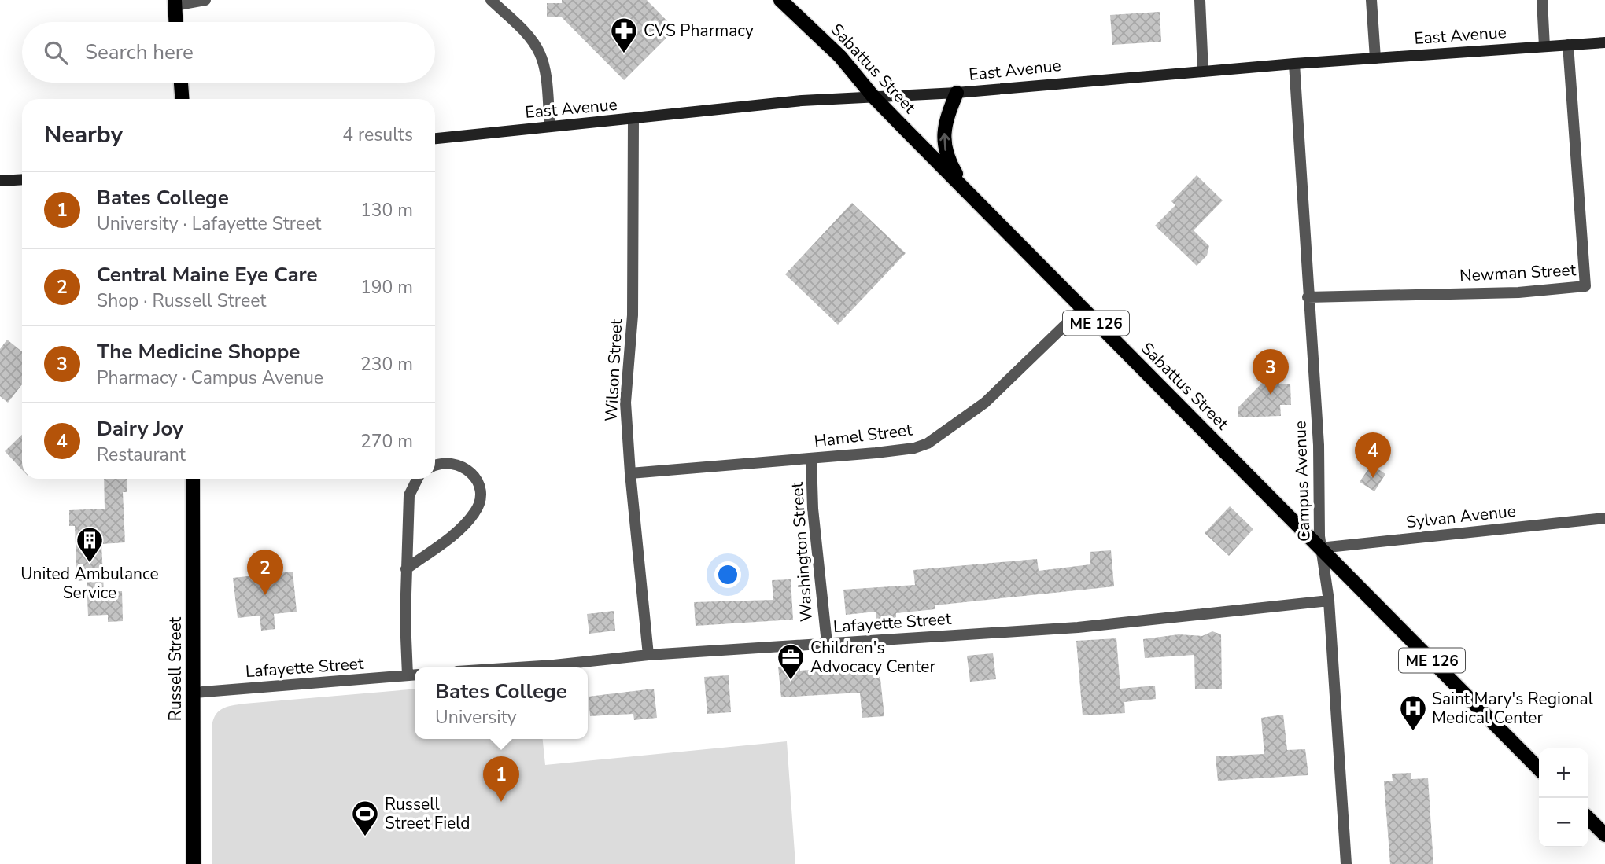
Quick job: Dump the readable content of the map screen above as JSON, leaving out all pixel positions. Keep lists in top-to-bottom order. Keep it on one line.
{"streets":{"main road":["East Avenue","Sabattus Street","ME 126","Russell Street"],"street":["Newman Street","Wilson Street","Hamel Street","Campus Avenue","Sylvan Avenue","Washington Street","Lafayette Street"]},"crossings":[["East Avenue","Sabattus Street"],["East Avenue","Newman Street"],["East Avenue","Wilson Street"],["East Avenue","Campus Avenue"],["Sabattus Street","Hamel Street"],["Sabattus Street","Campus Avenue"],["Sabattus Street","Sylvan Avenue"],["Newman Street","Campus Avenue"],["Wilson Street","Hamel Street"],["Wilson Street","Lafayette Street"],["Hamel Street","Washington Street"],["Campus Avenue","Sylvan Avenue"],["Campus Avenue","Lafayette Street"],["Washington Street","Lafayette Street"],["Lafayette Street","Russell Street"]],"places":{"pharmacy":["CVS Pharmacy"],"building":["United Ambulance Service"],"office":["Children's Advocacy Center"],"hospital":["Saint Mary's Regional Medical Center"],"sports":["Russell Street Field"]},"page":{"search":"Search here","heading":["Nearby","4 results"],"list":[{"mark":"1","name":"Bates College","note":"University · Lafayette Street","value":"130 m"},{"mark":"2","name":"Central Maine Eye Care","note":"Shop · Russell Street","value":"190 m"},{"mark":"3","name":"The Medicine Shoppe","note":"Pharmacy · Campus Avenue","value":"230 m"},{"mark":"4","name":"Dairy Joy","note":"Restaurant","value":"270 m"}],"pins":["3","4","2","1"],"popup":["Bates College","University"],"map_buttons":["+","−"]}}
